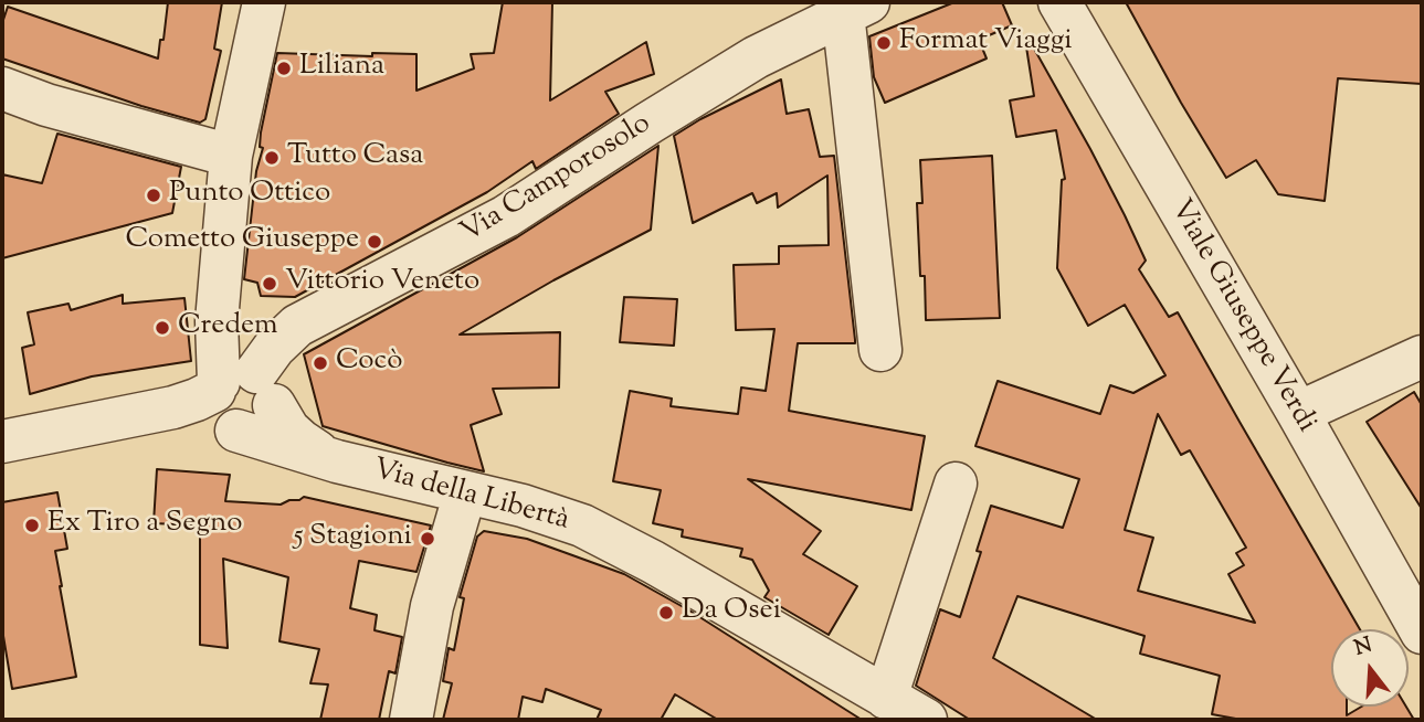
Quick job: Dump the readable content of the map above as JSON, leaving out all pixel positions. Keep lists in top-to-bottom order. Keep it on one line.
{"streets":{"street":["Via Camporosolo","Viale Giuseppe Verdi","Via della Libertà"]},"crossings":[["Via Camporosolo","Via della Libertà"]],"places":["Format Viaggi","Liliana","Tutto Casa","Punto Ottico","Cometto Giuseppe","Vittorio Veneto","Credem","Cocò","Ex Tiro a Segno","5 Stagioni","Da Osei"],"north":"top"}
